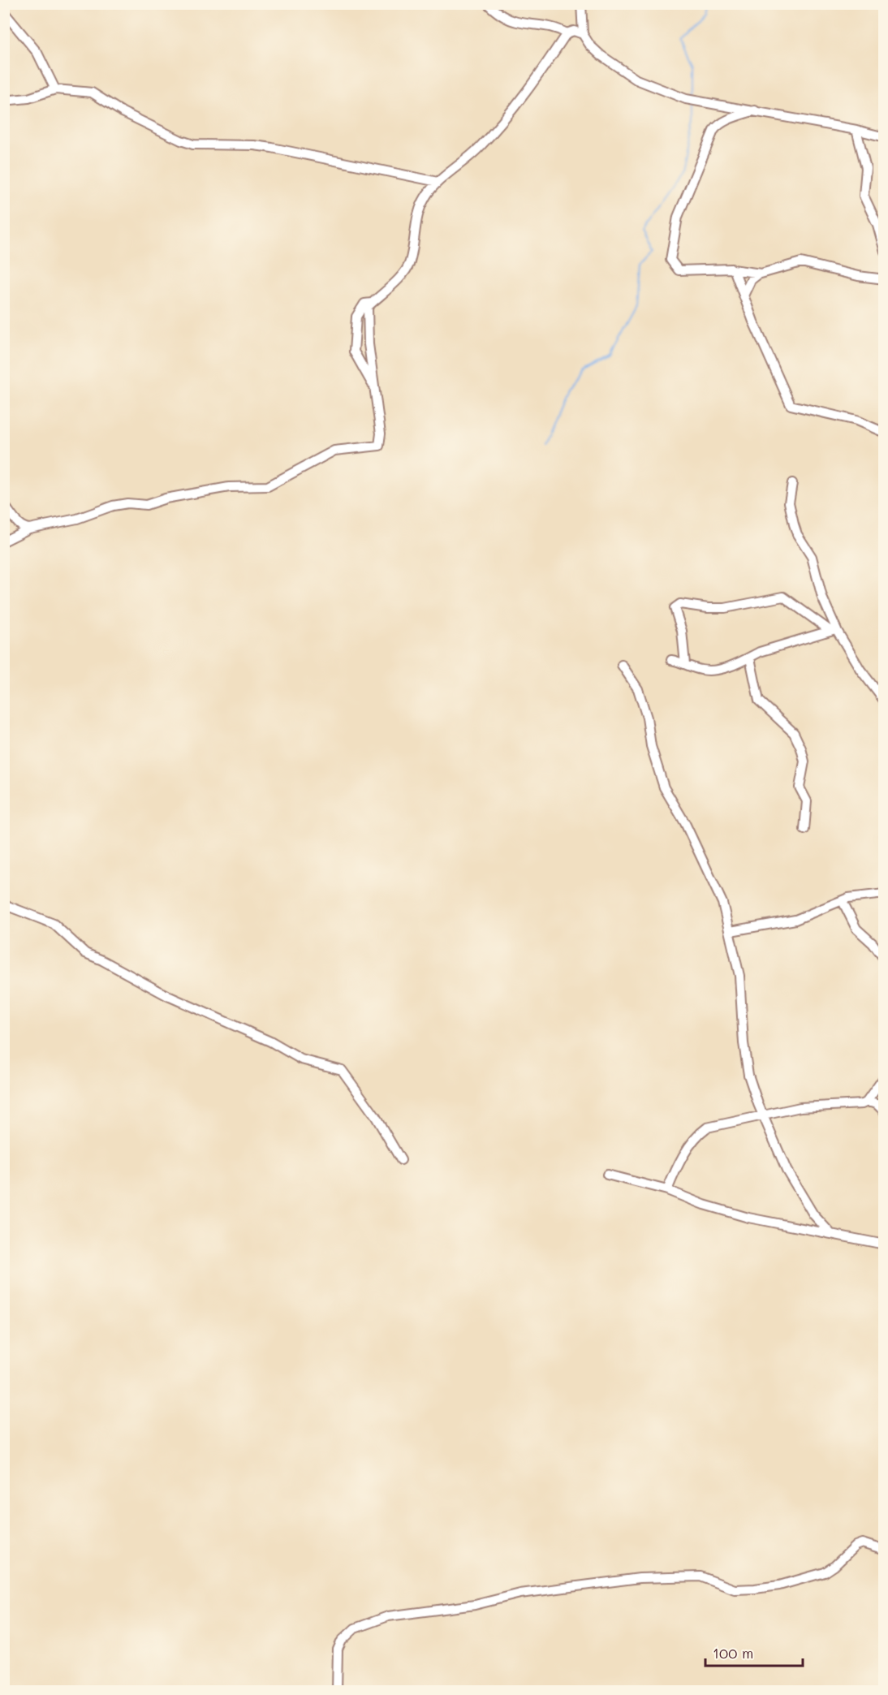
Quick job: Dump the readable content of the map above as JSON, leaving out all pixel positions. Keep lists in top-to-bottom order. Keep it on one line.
{"scale_bar":"100 m"}
